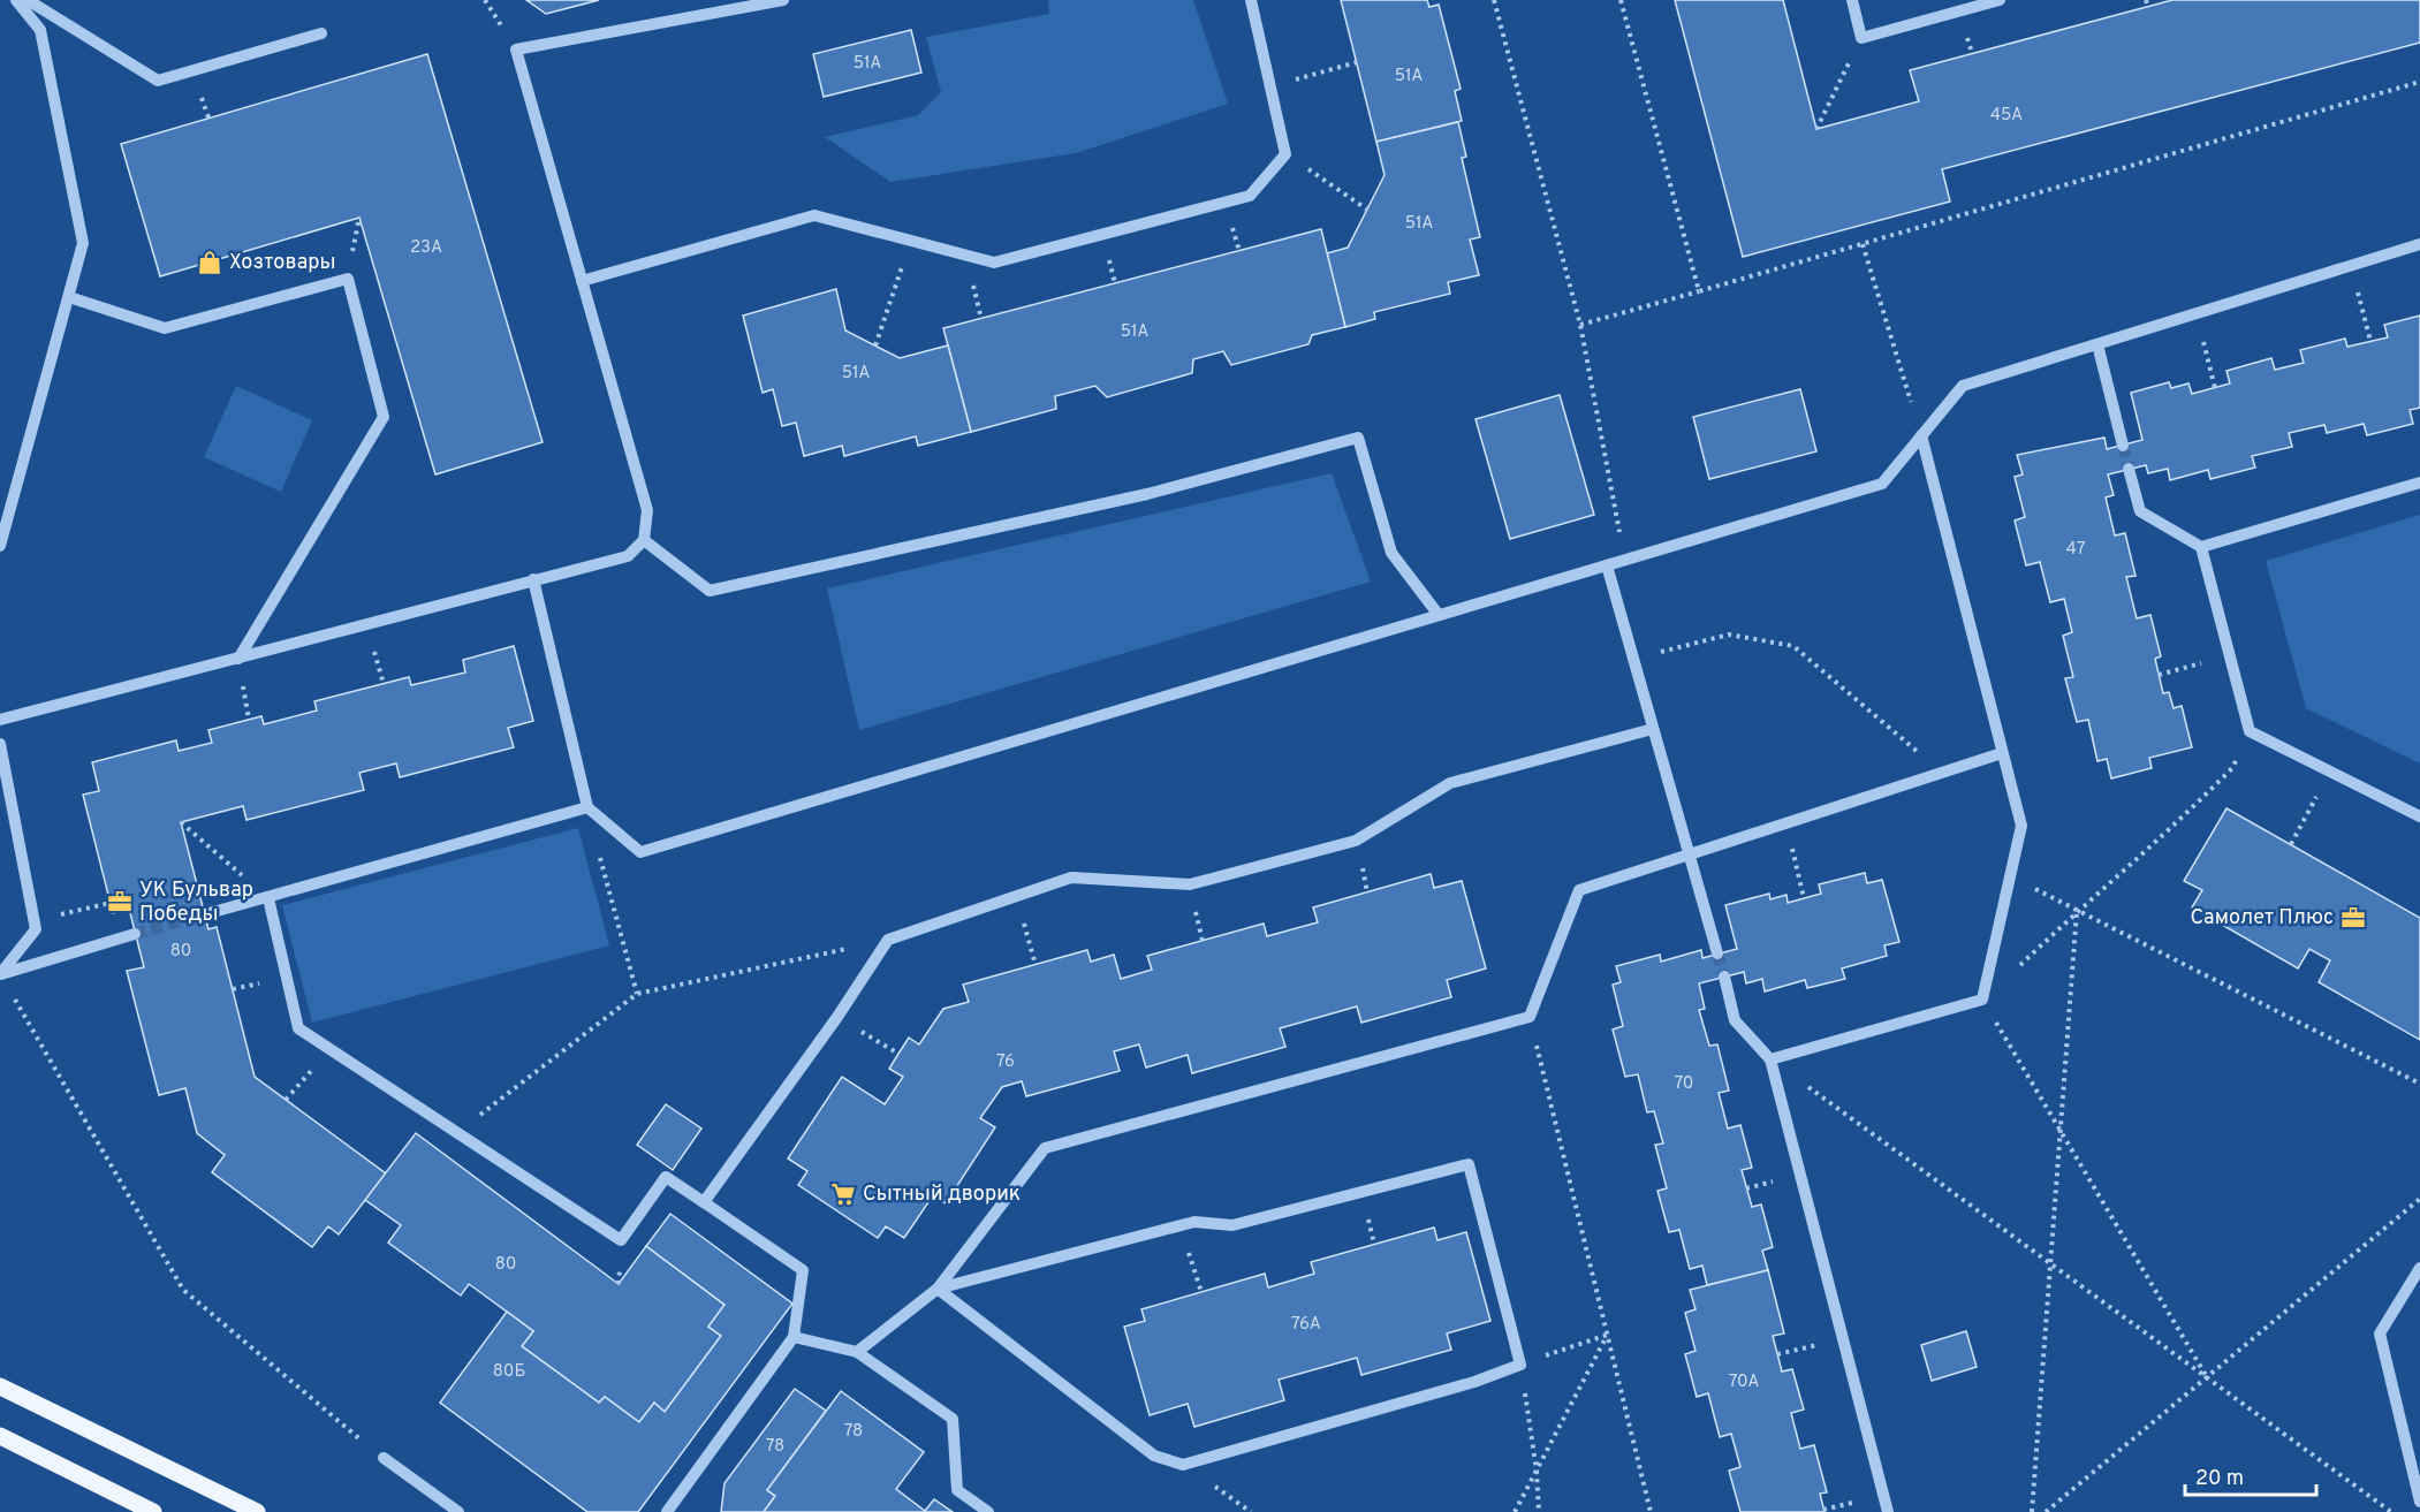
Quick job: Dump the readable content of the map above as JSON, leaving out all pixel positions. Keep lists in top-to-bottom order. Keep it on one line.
{"places":{"shop":["Хозтовары"],"office":["УК Бульвар Победы","Самолет Плюс"],"supermarket":["Сытный дворик"]},"house_numbers":["51А","51А","45А","51А","23А","51А","51А","47","80","76","70","80","76А","80Б","70А","78","78"],"scale_bar":"20 m"}
